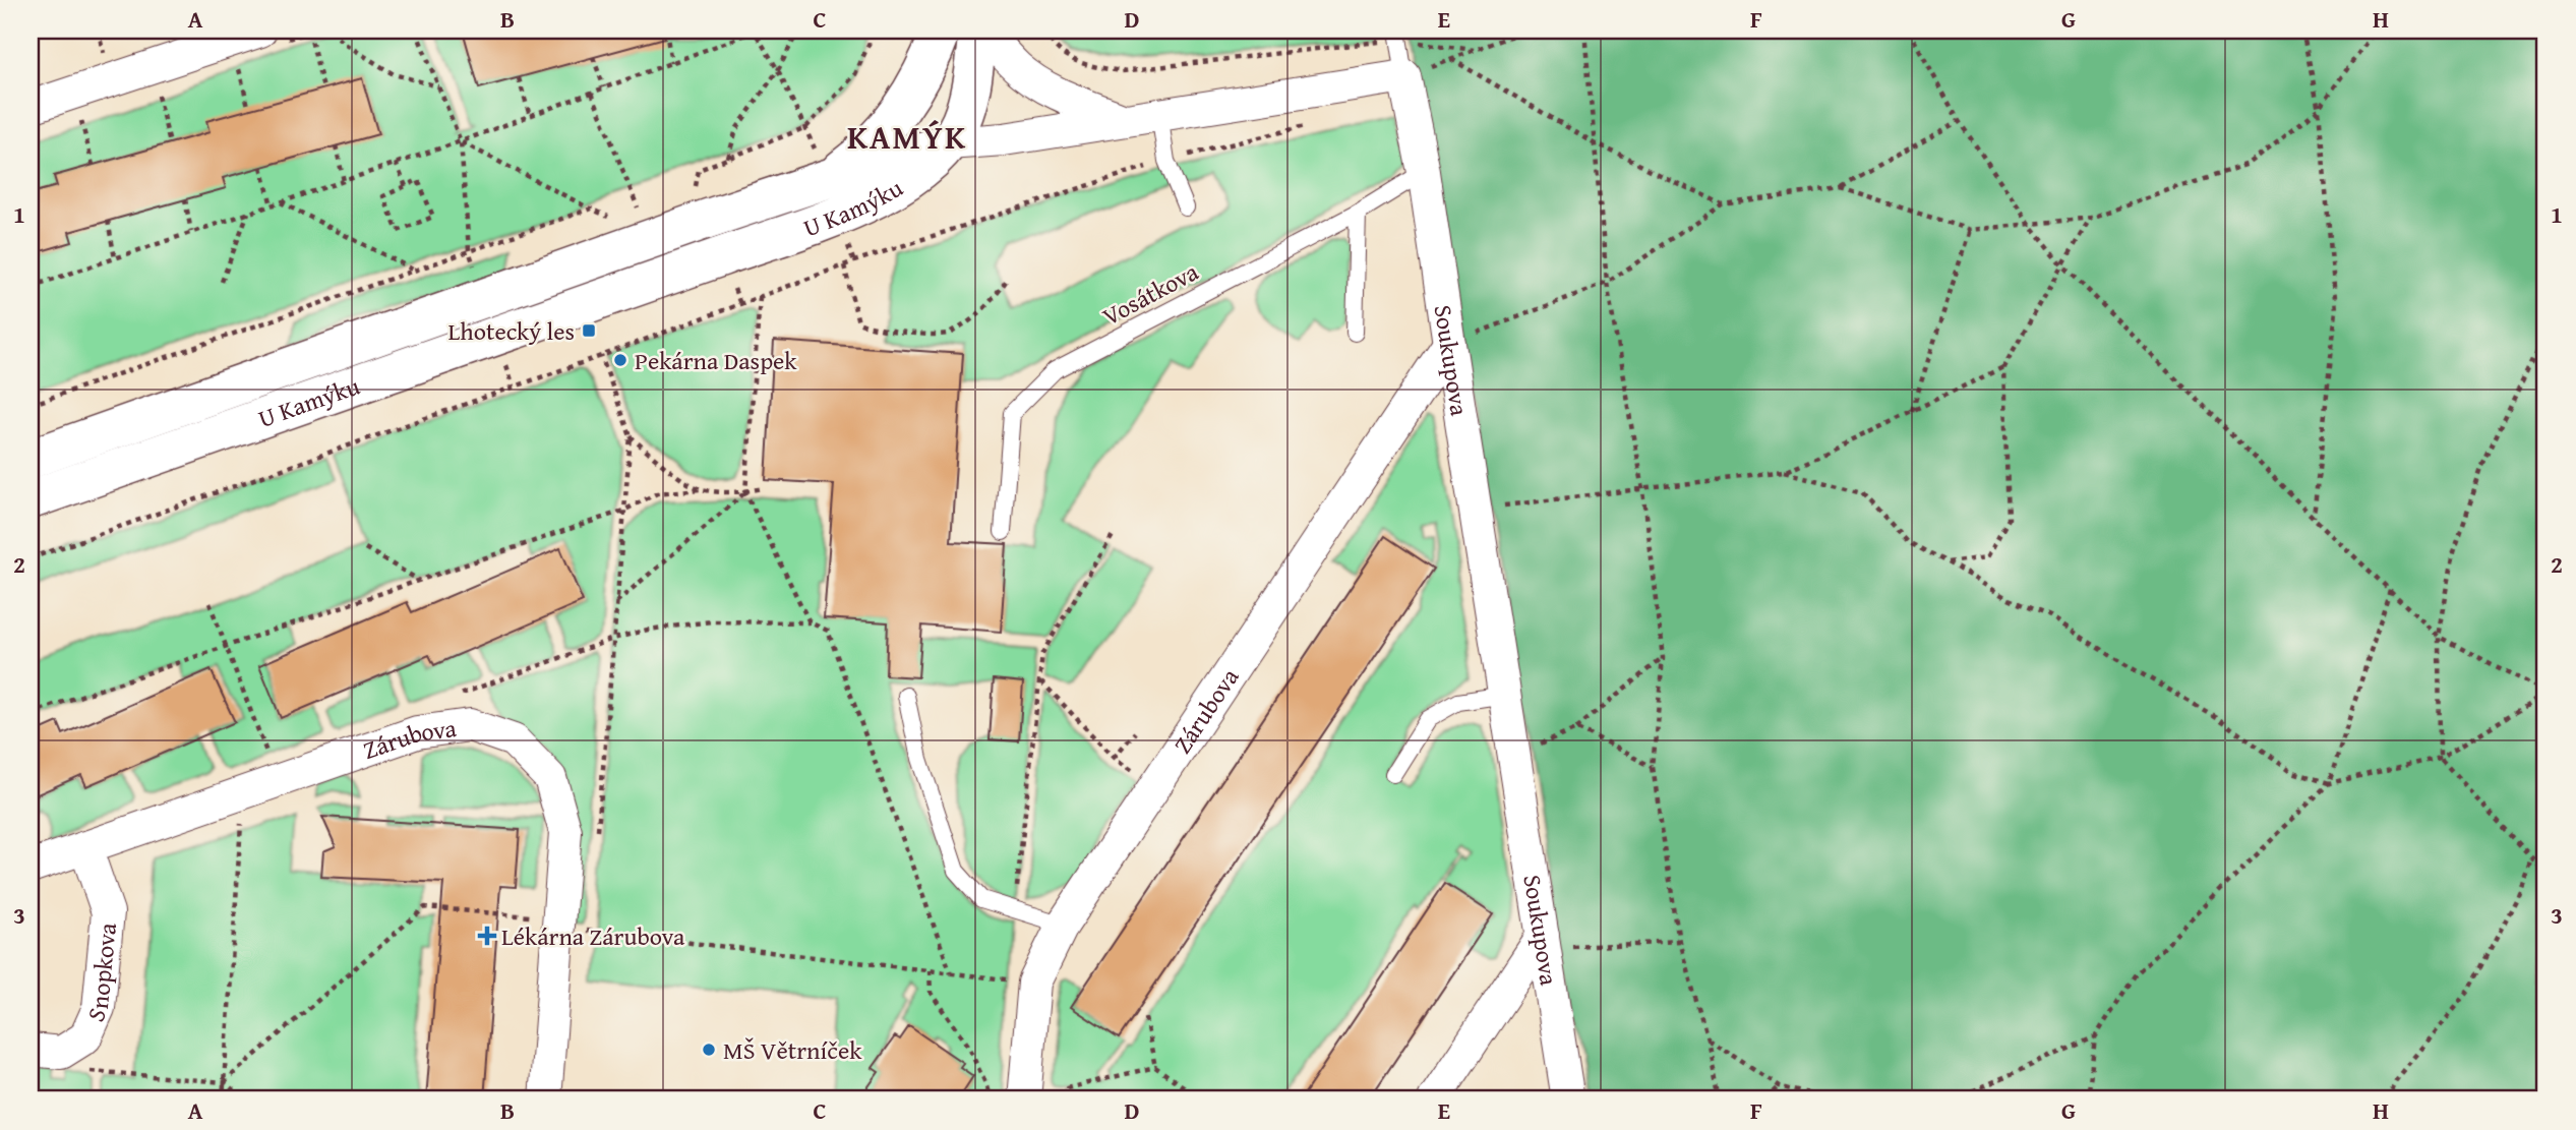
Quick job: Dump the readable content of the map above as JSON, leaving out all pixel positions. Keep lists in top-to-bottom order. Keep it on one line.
{"streets":{"street":["U Kamýku","Soukupova","Zárubova","Snopkova"],"lane":["Vosátkova"]},"crossings":[["Vosátkova","Soukupova"],["Soukupova","Zárubova"],["Zárubova","Snopkova"]],"districts":["KAMÝK"],"places":{"transit":["Lhotecký les"],"other":["Pekárna Daspek","MŠ Větrníček"],"health":["Lékárna Zárubova"]},"grid":{"columns":["A","B","C","D","E","F","G","H"],"rows":["1","2","3"]}}
